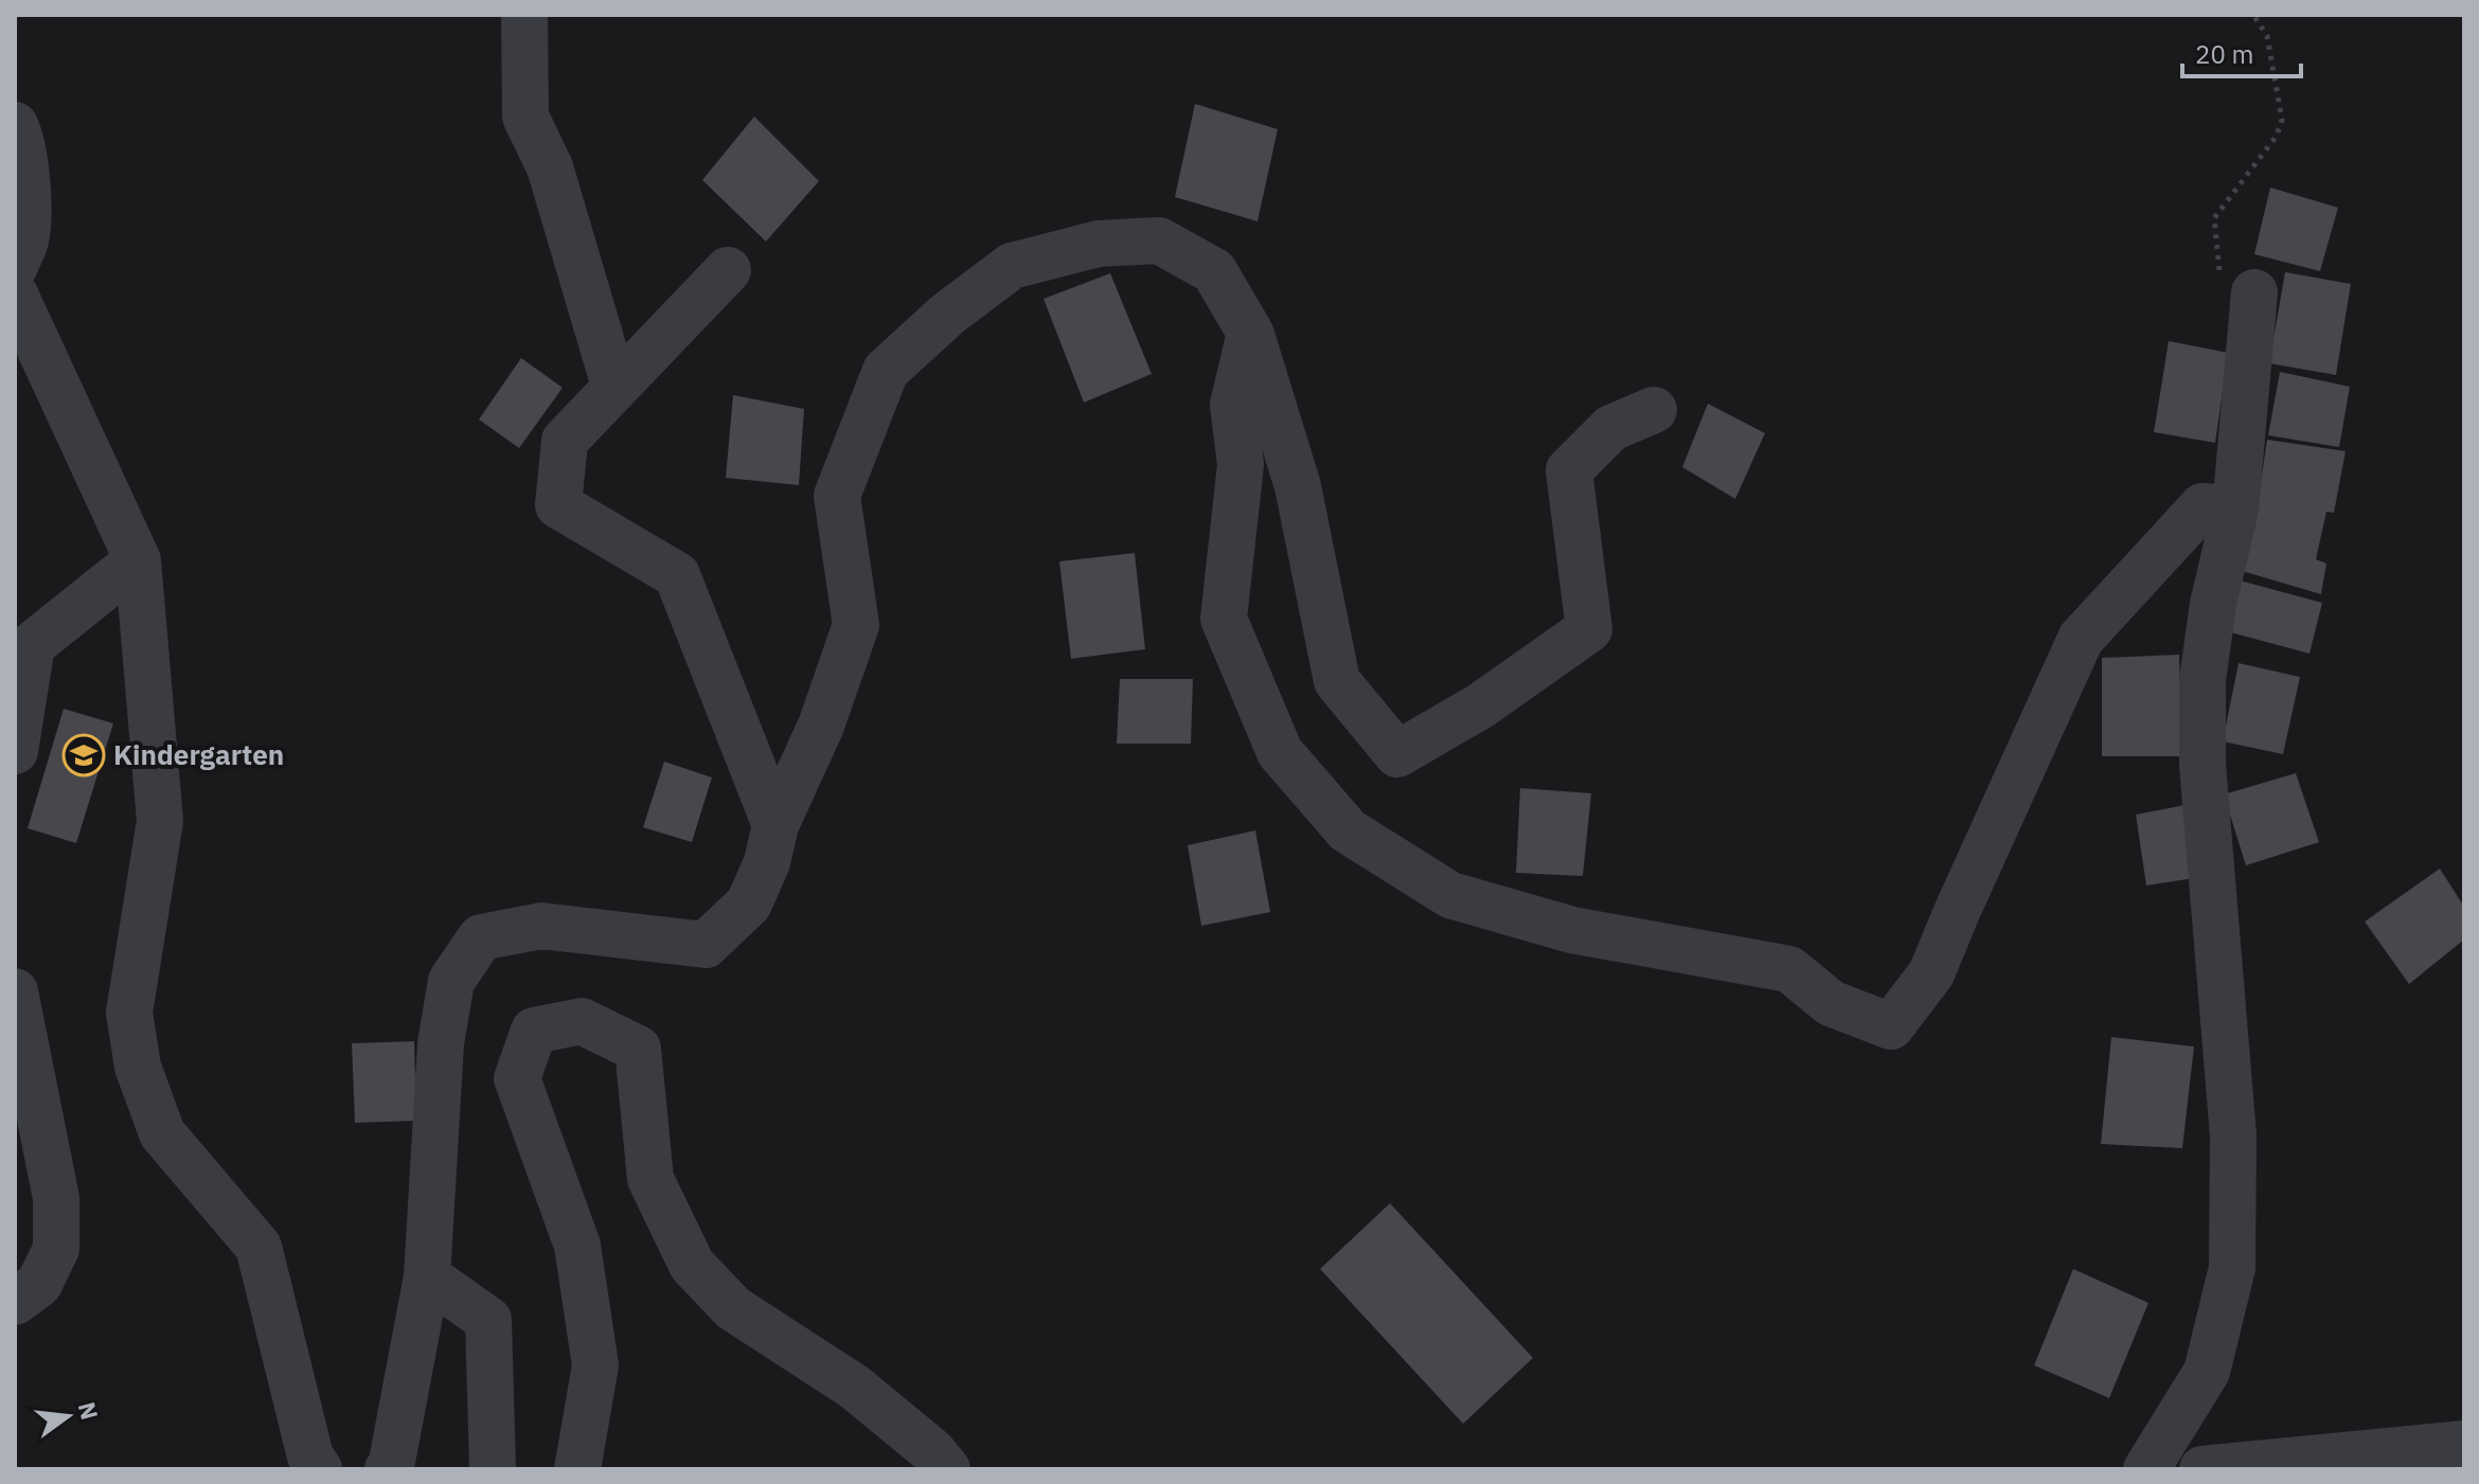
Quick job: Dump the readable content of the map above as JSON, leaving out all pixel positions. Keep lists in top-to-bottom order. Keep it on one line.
{"places":{"school or university":["Kindergarten"]},"scale_bar":"20 m","north":"right"}
